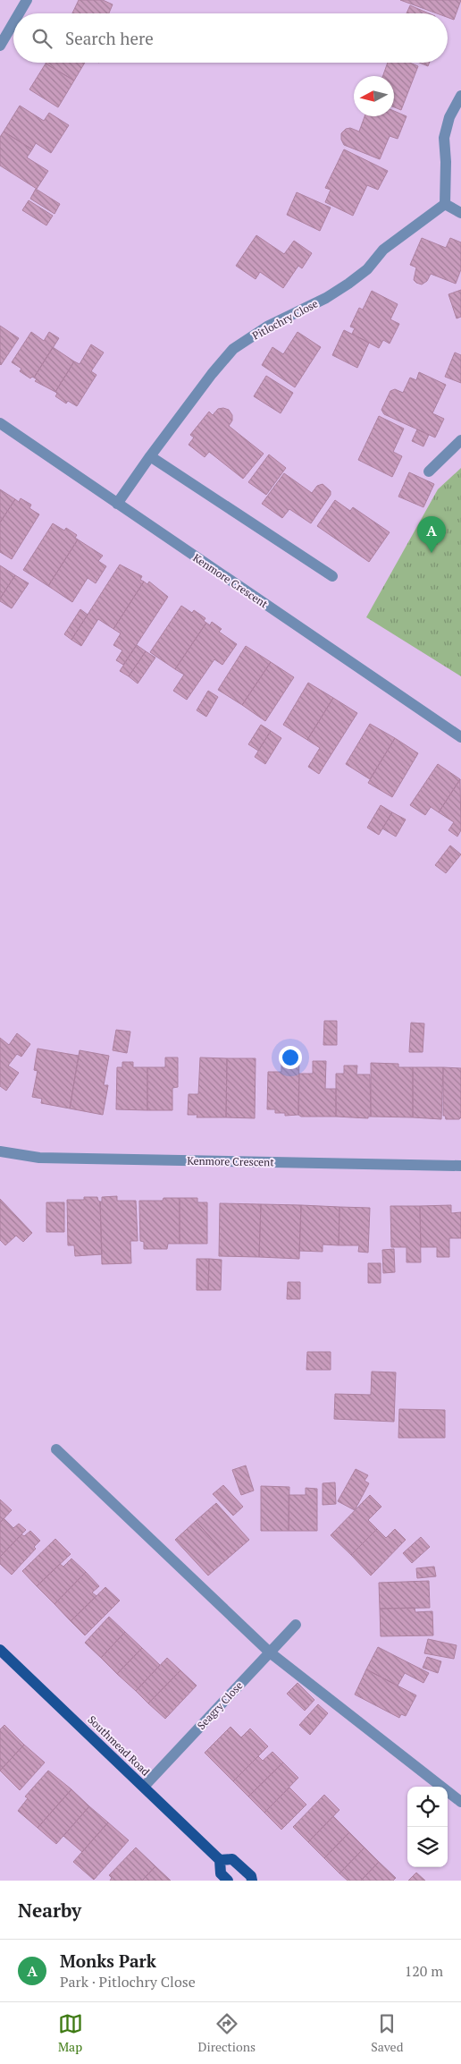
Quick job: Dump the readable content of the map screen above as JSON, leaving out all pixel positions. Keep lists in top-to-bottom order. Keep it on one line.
{"streets":{"main road":["Southmead Road"],"street":["Pitlochry Close","Kenmore Crescent","Seagry Close"]},"crossings":[["Pitlochry Close","Kenmore Crescent"],["Seagry Close","Southmead Road"]],"north":"left","page":{"search":"Search here","pins":"A","heading":"Nearby","list":[{"mark":"A","name":"Monks Park","note":"Park · Pitlochry Close","value":"120 m"}],"nav":["Map","Directions","Saved"]}}
